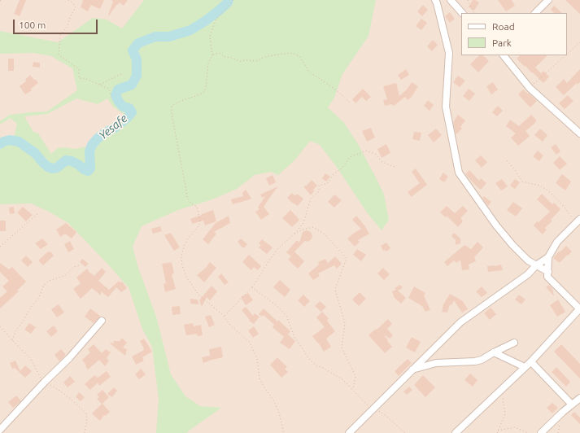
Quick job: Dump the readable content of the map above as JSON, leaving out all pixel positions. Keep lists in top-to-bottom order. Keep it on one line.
{"water":["Yesafe"],"legend":["Road","Park"],"scale_bar":"100 m"}
